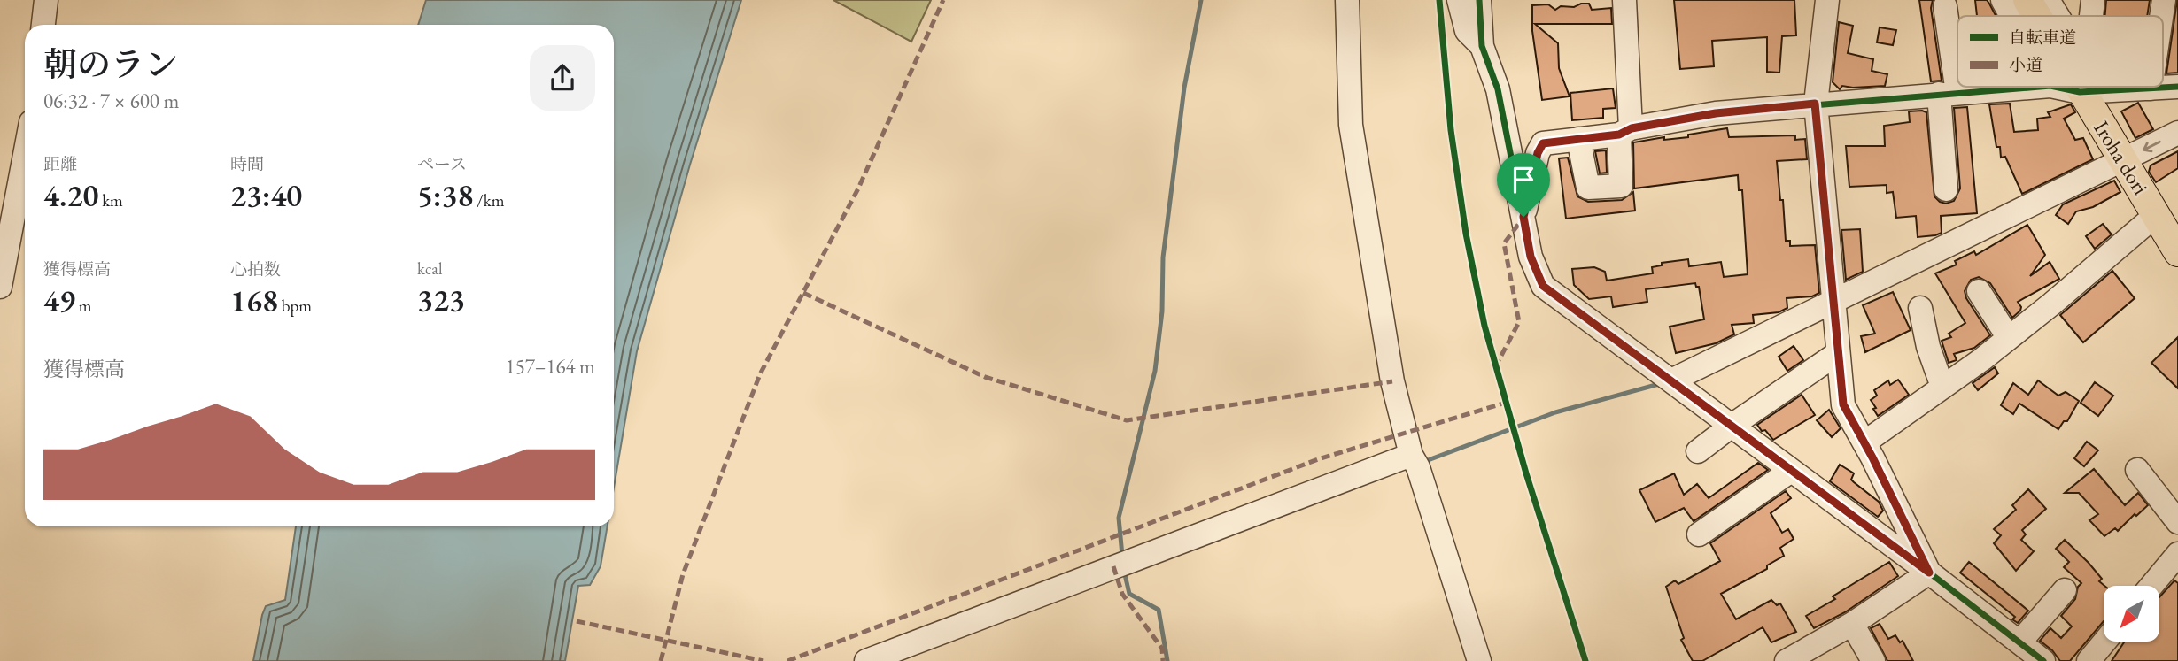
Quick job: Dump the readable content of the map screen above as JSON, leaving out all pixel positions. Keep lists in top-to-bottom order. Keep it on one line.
{"streets":{"main road":["Iroha dori"]},"legend":["自転車道","小道"],"north":"bottom left","page":{"heading":["朝のラン","06:32 · 7 × 600 m"],"stats":[["距離","4.20 km"],["時間","23:40"],["ペース","5:38 /km"],["獲得標高","49 m"],["心拍数","168 bpm"],["kcal","323"]],"chart":["獲得標高","157–164 m"]}}
